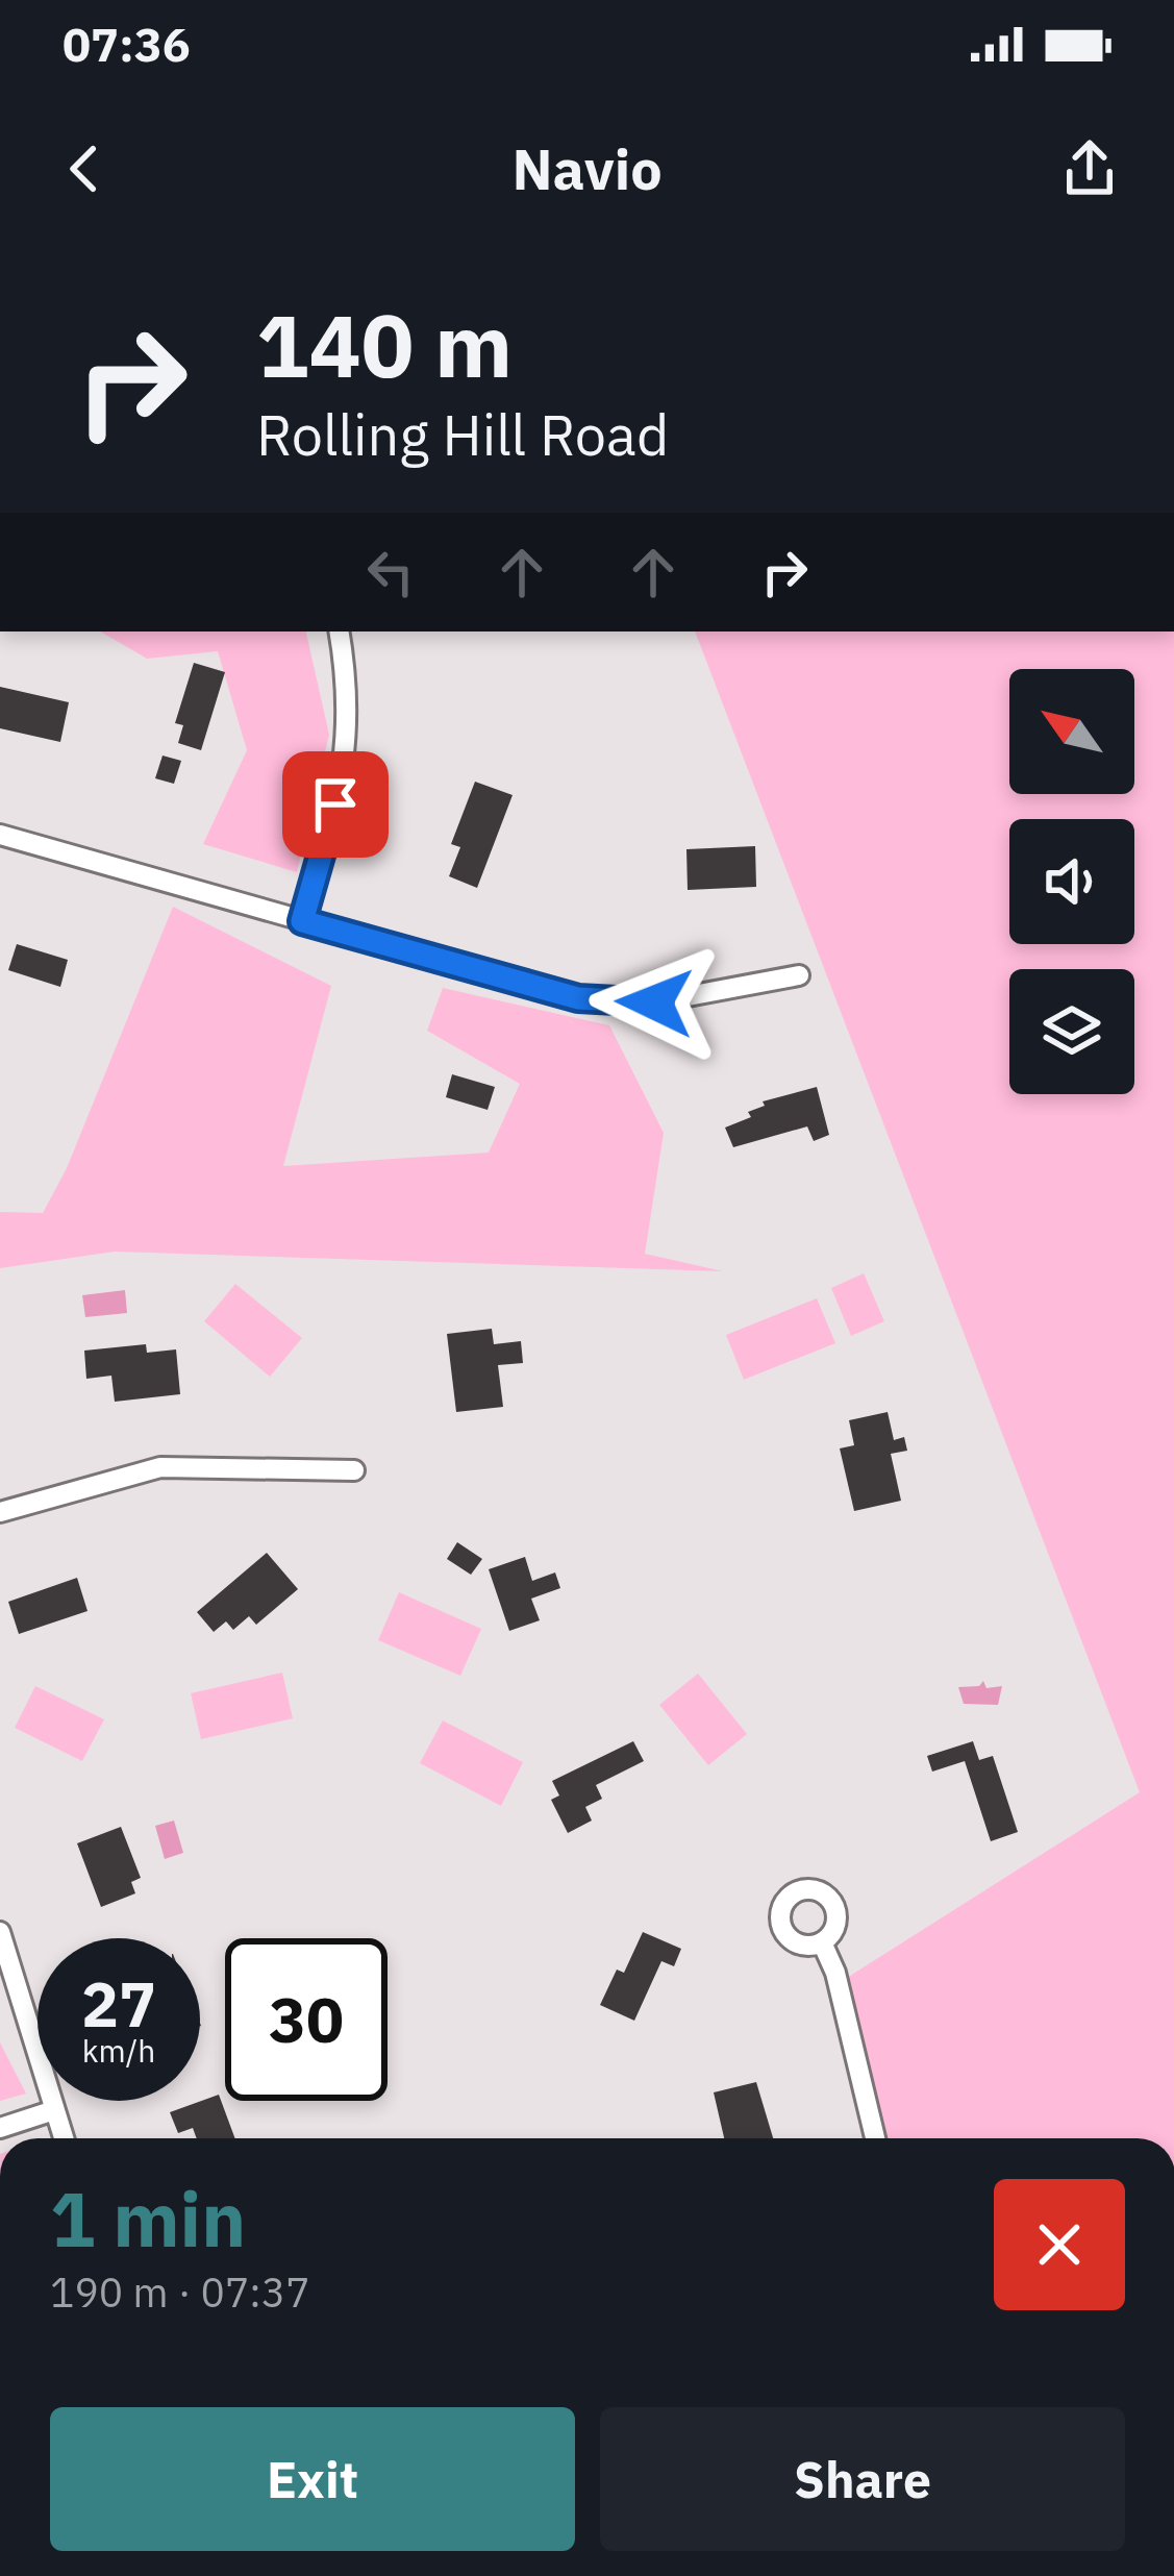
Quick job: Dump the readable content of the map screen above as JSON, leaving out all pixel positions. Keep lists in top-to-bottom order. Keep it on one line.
{"north":"top left","page":{"status":"07:36","header":"Navio","turn":["140 m","Rolling Hill Road"],"speed":"27 km/h","limit":"30","heading":["1 min","190 m · 07:37"],"buttons":["Exit","Share"]}}
